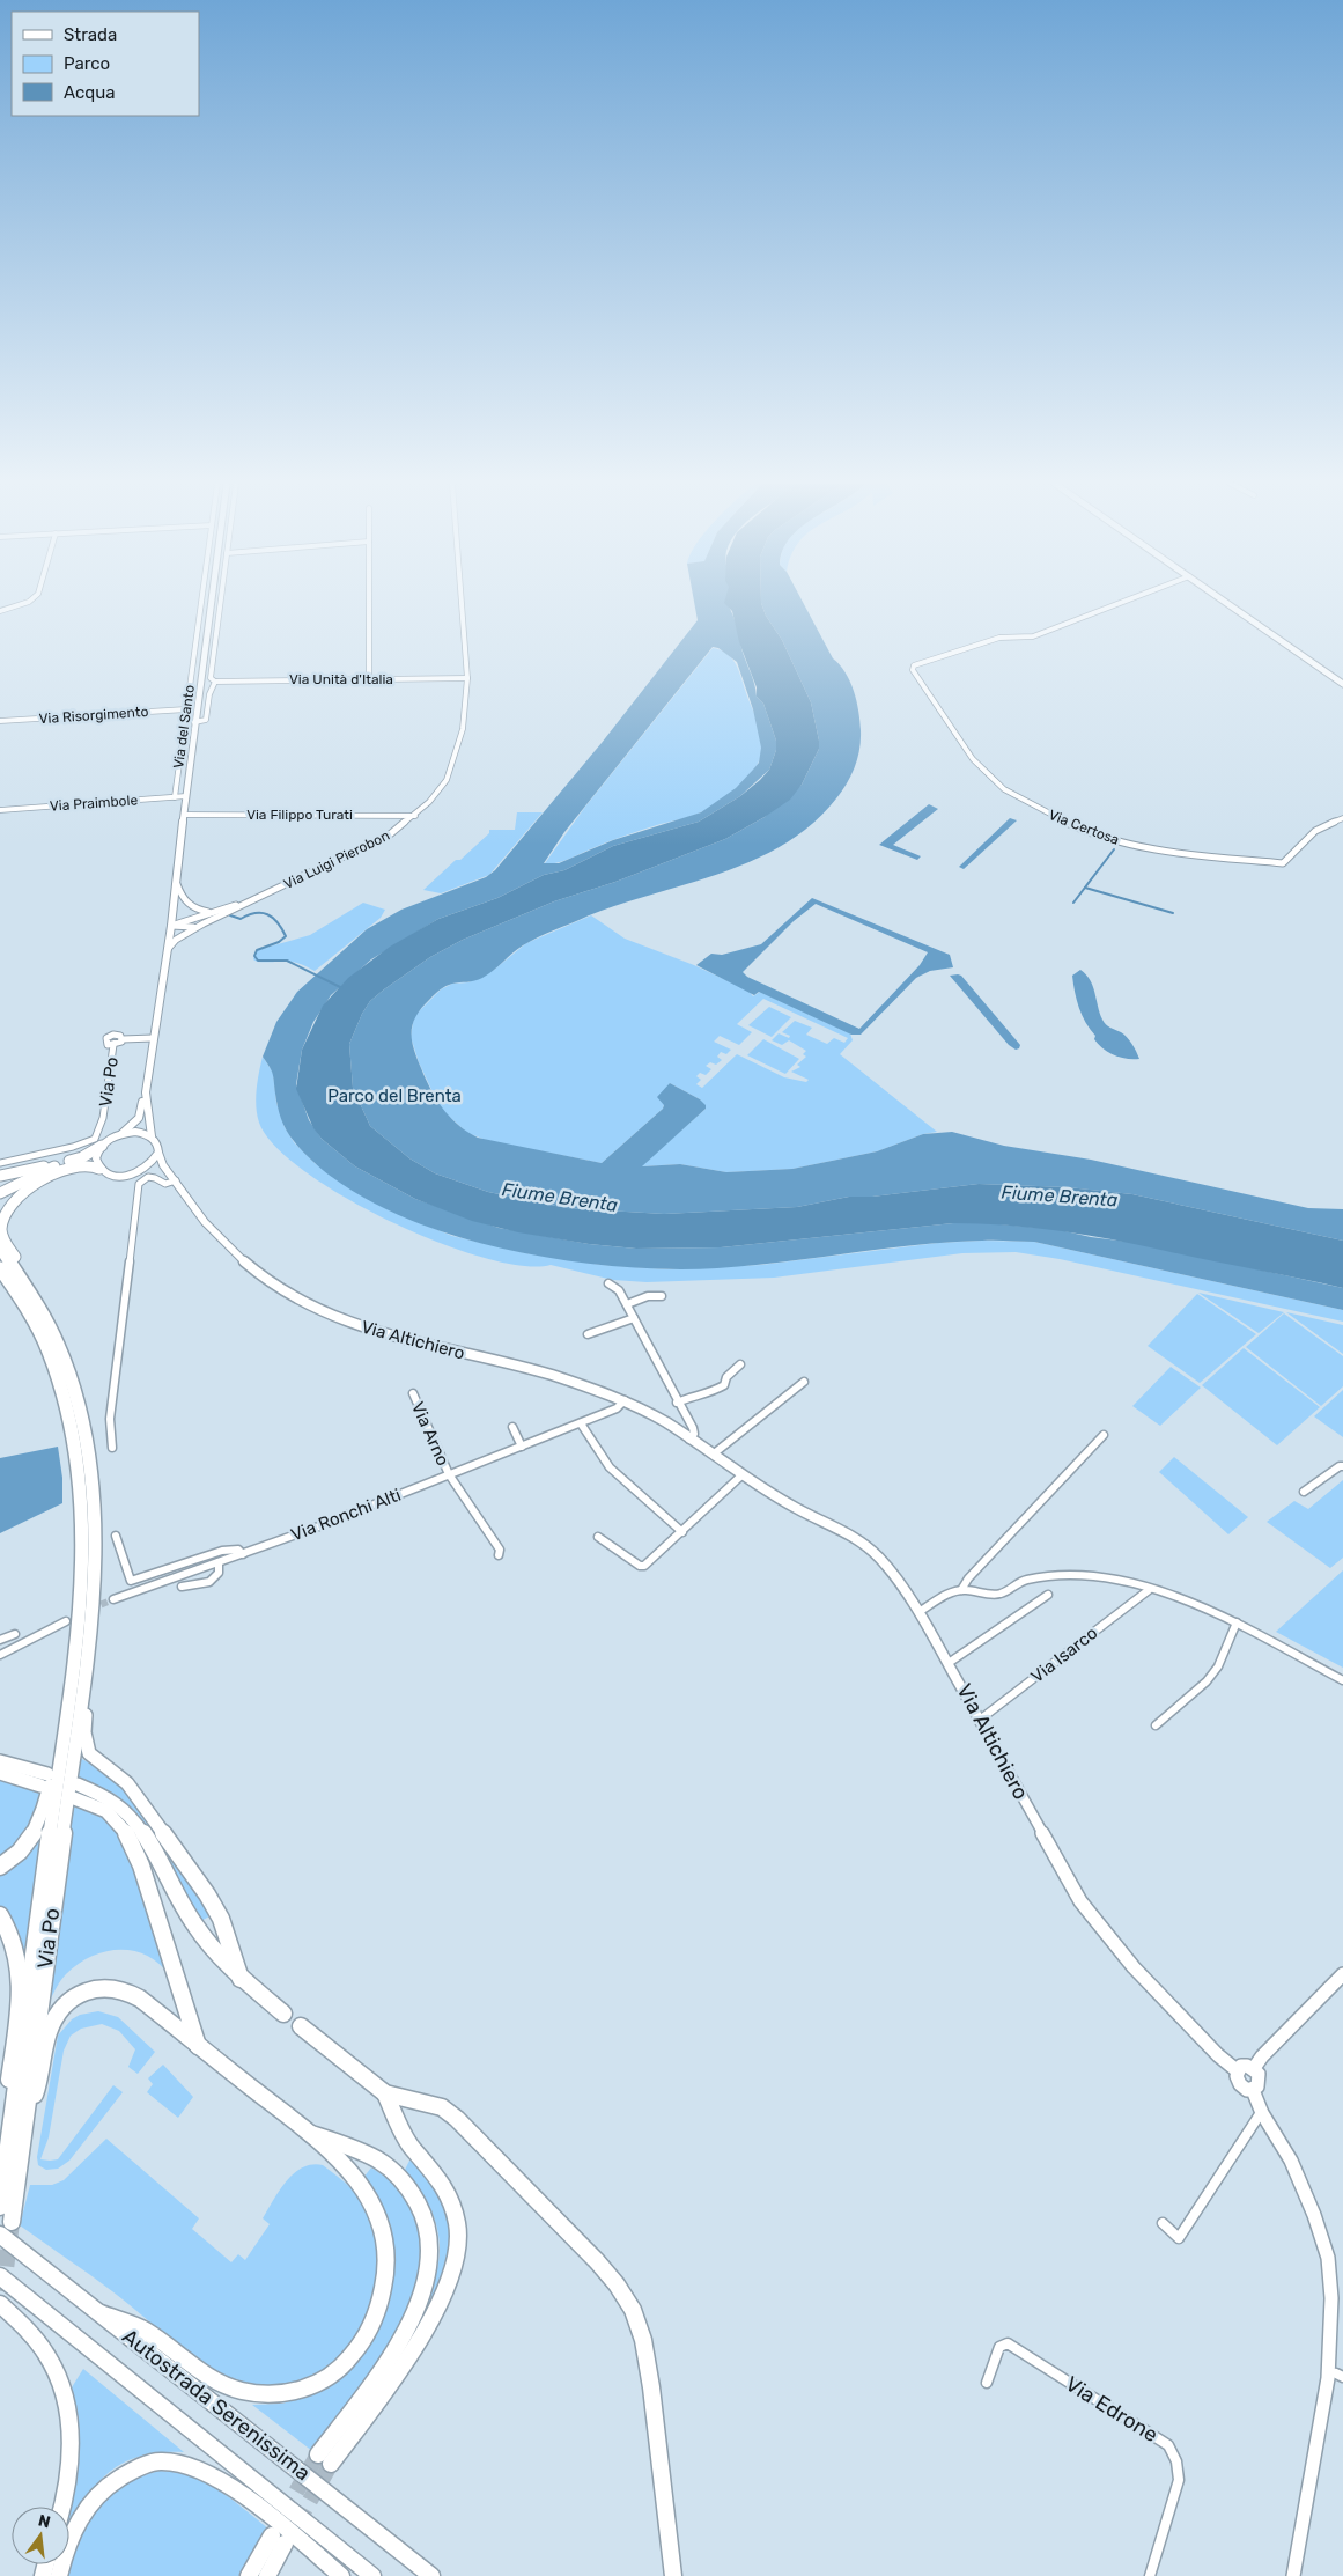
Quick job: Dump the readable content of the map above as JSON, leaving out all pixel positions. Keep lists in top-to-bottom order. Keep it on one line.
{"streets":{"highway":["Via Po","Autostrada Serenissima"],"street":["Via Unità d'Italia","Via Risorgimento","Via del Santo","Via Praimbole","Via Filippo Turati","Via Certosa","Via Luigi Pierobon","Via Altichiero","Via Arno","Via Ronchi Alti","Via Isarco","Via Edrone"]},"crossings":[["Via Unità d'Italia","Via del Santo"],["Via Unità d'Italia","Via Luigi Pierobon"],["Via Risorgimento","Via del Santo"],["Via del Santo","Via Praimbole"],["Via Filippo Turati","Via Luigi Pierobon"],["Via Po","Via Altichiero"],["Via Po","Autostrada Serenissima"],["Via Altichiero","Via Ronchi Alti"],["Via Altichiero","Via Isarco"],["Via Arno","Via Ronchi Alti"]],"water":["Fiume Brenta"],"parks":["Parco del Brenta"],"legend":["Strada","Parco","Acqua"],"north":"top"}
